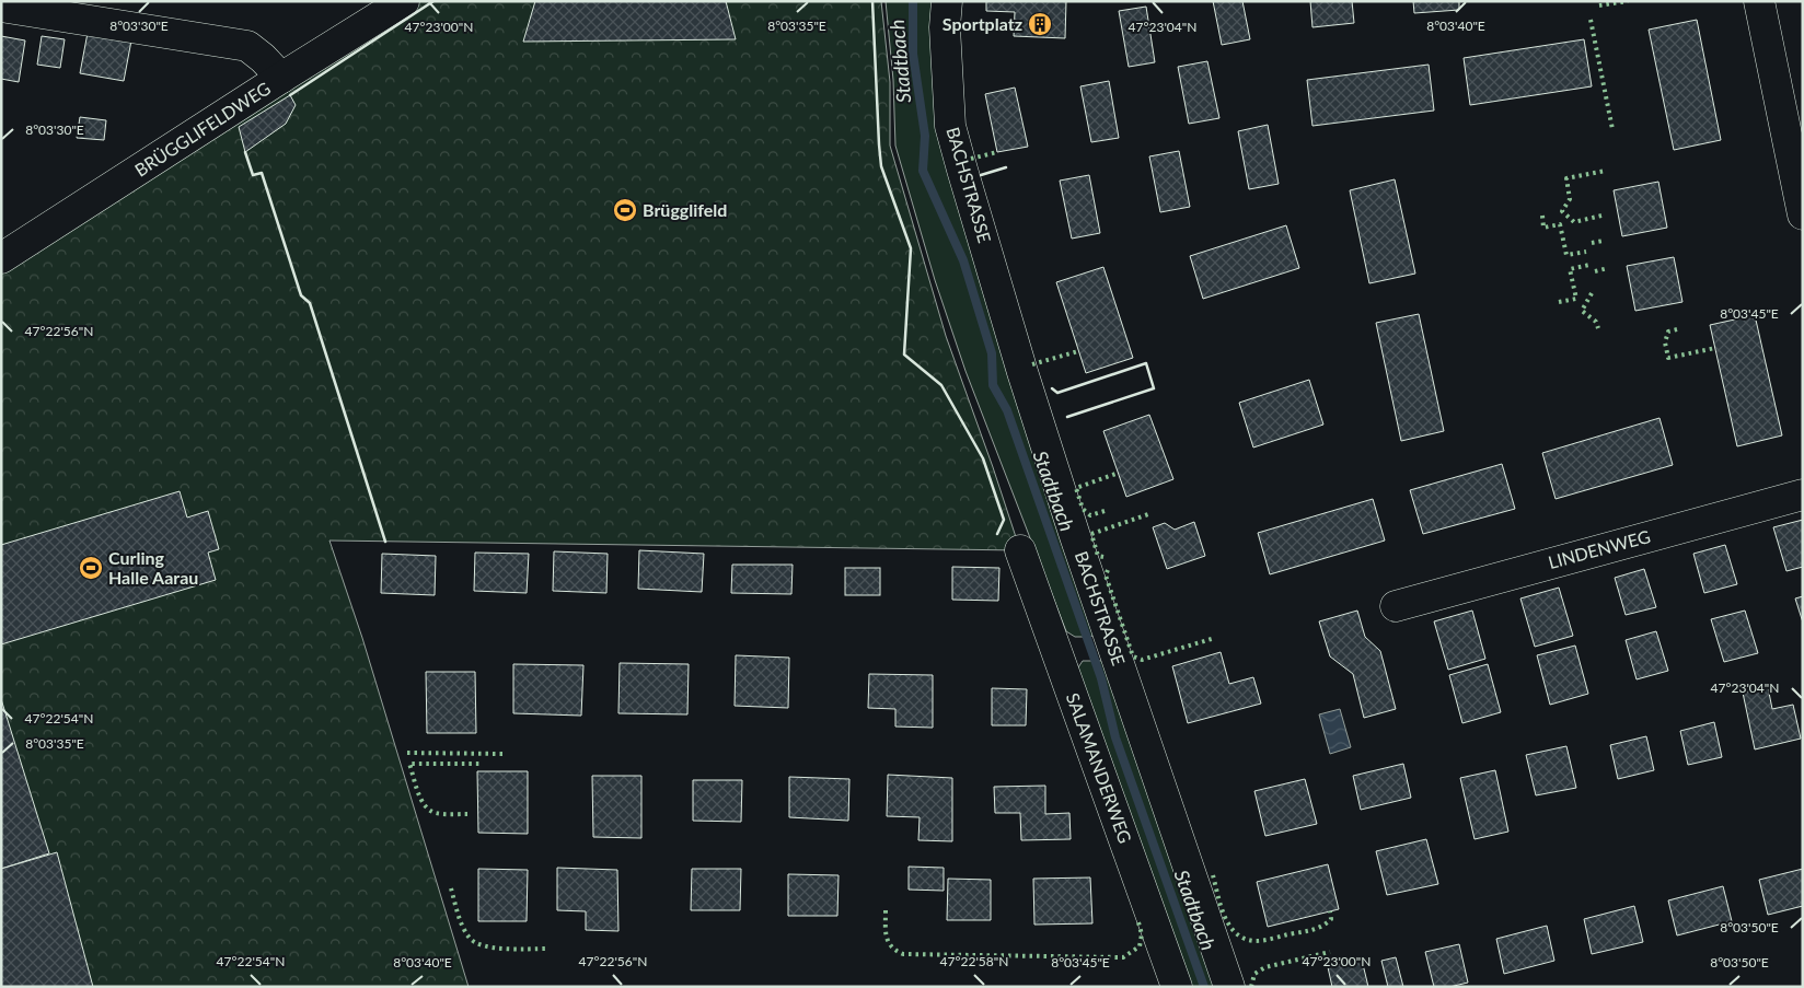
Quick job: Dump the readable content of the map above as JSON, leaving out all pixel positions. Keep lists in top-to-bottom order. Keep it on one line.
{"streets":{"street":["BRÜGGLIFELDWEG","BACHSTRASSE","LINDENWEG","SALAMANDERWEG"]},"water":["Stadtbach"],"places":{"building":["Sportplatz"],"sports":["Brügglifeld","Curling Halle Aarau"]},"coordinates":["8°03'35\"E","8°03'30\"E","8°03'40\"E","47°23'00\"N","47°23'04\"N","8°03'45\"E","47°22'56\"N","47°22'54\"N","8°03'50\"E","47°22'58\"N"]}
